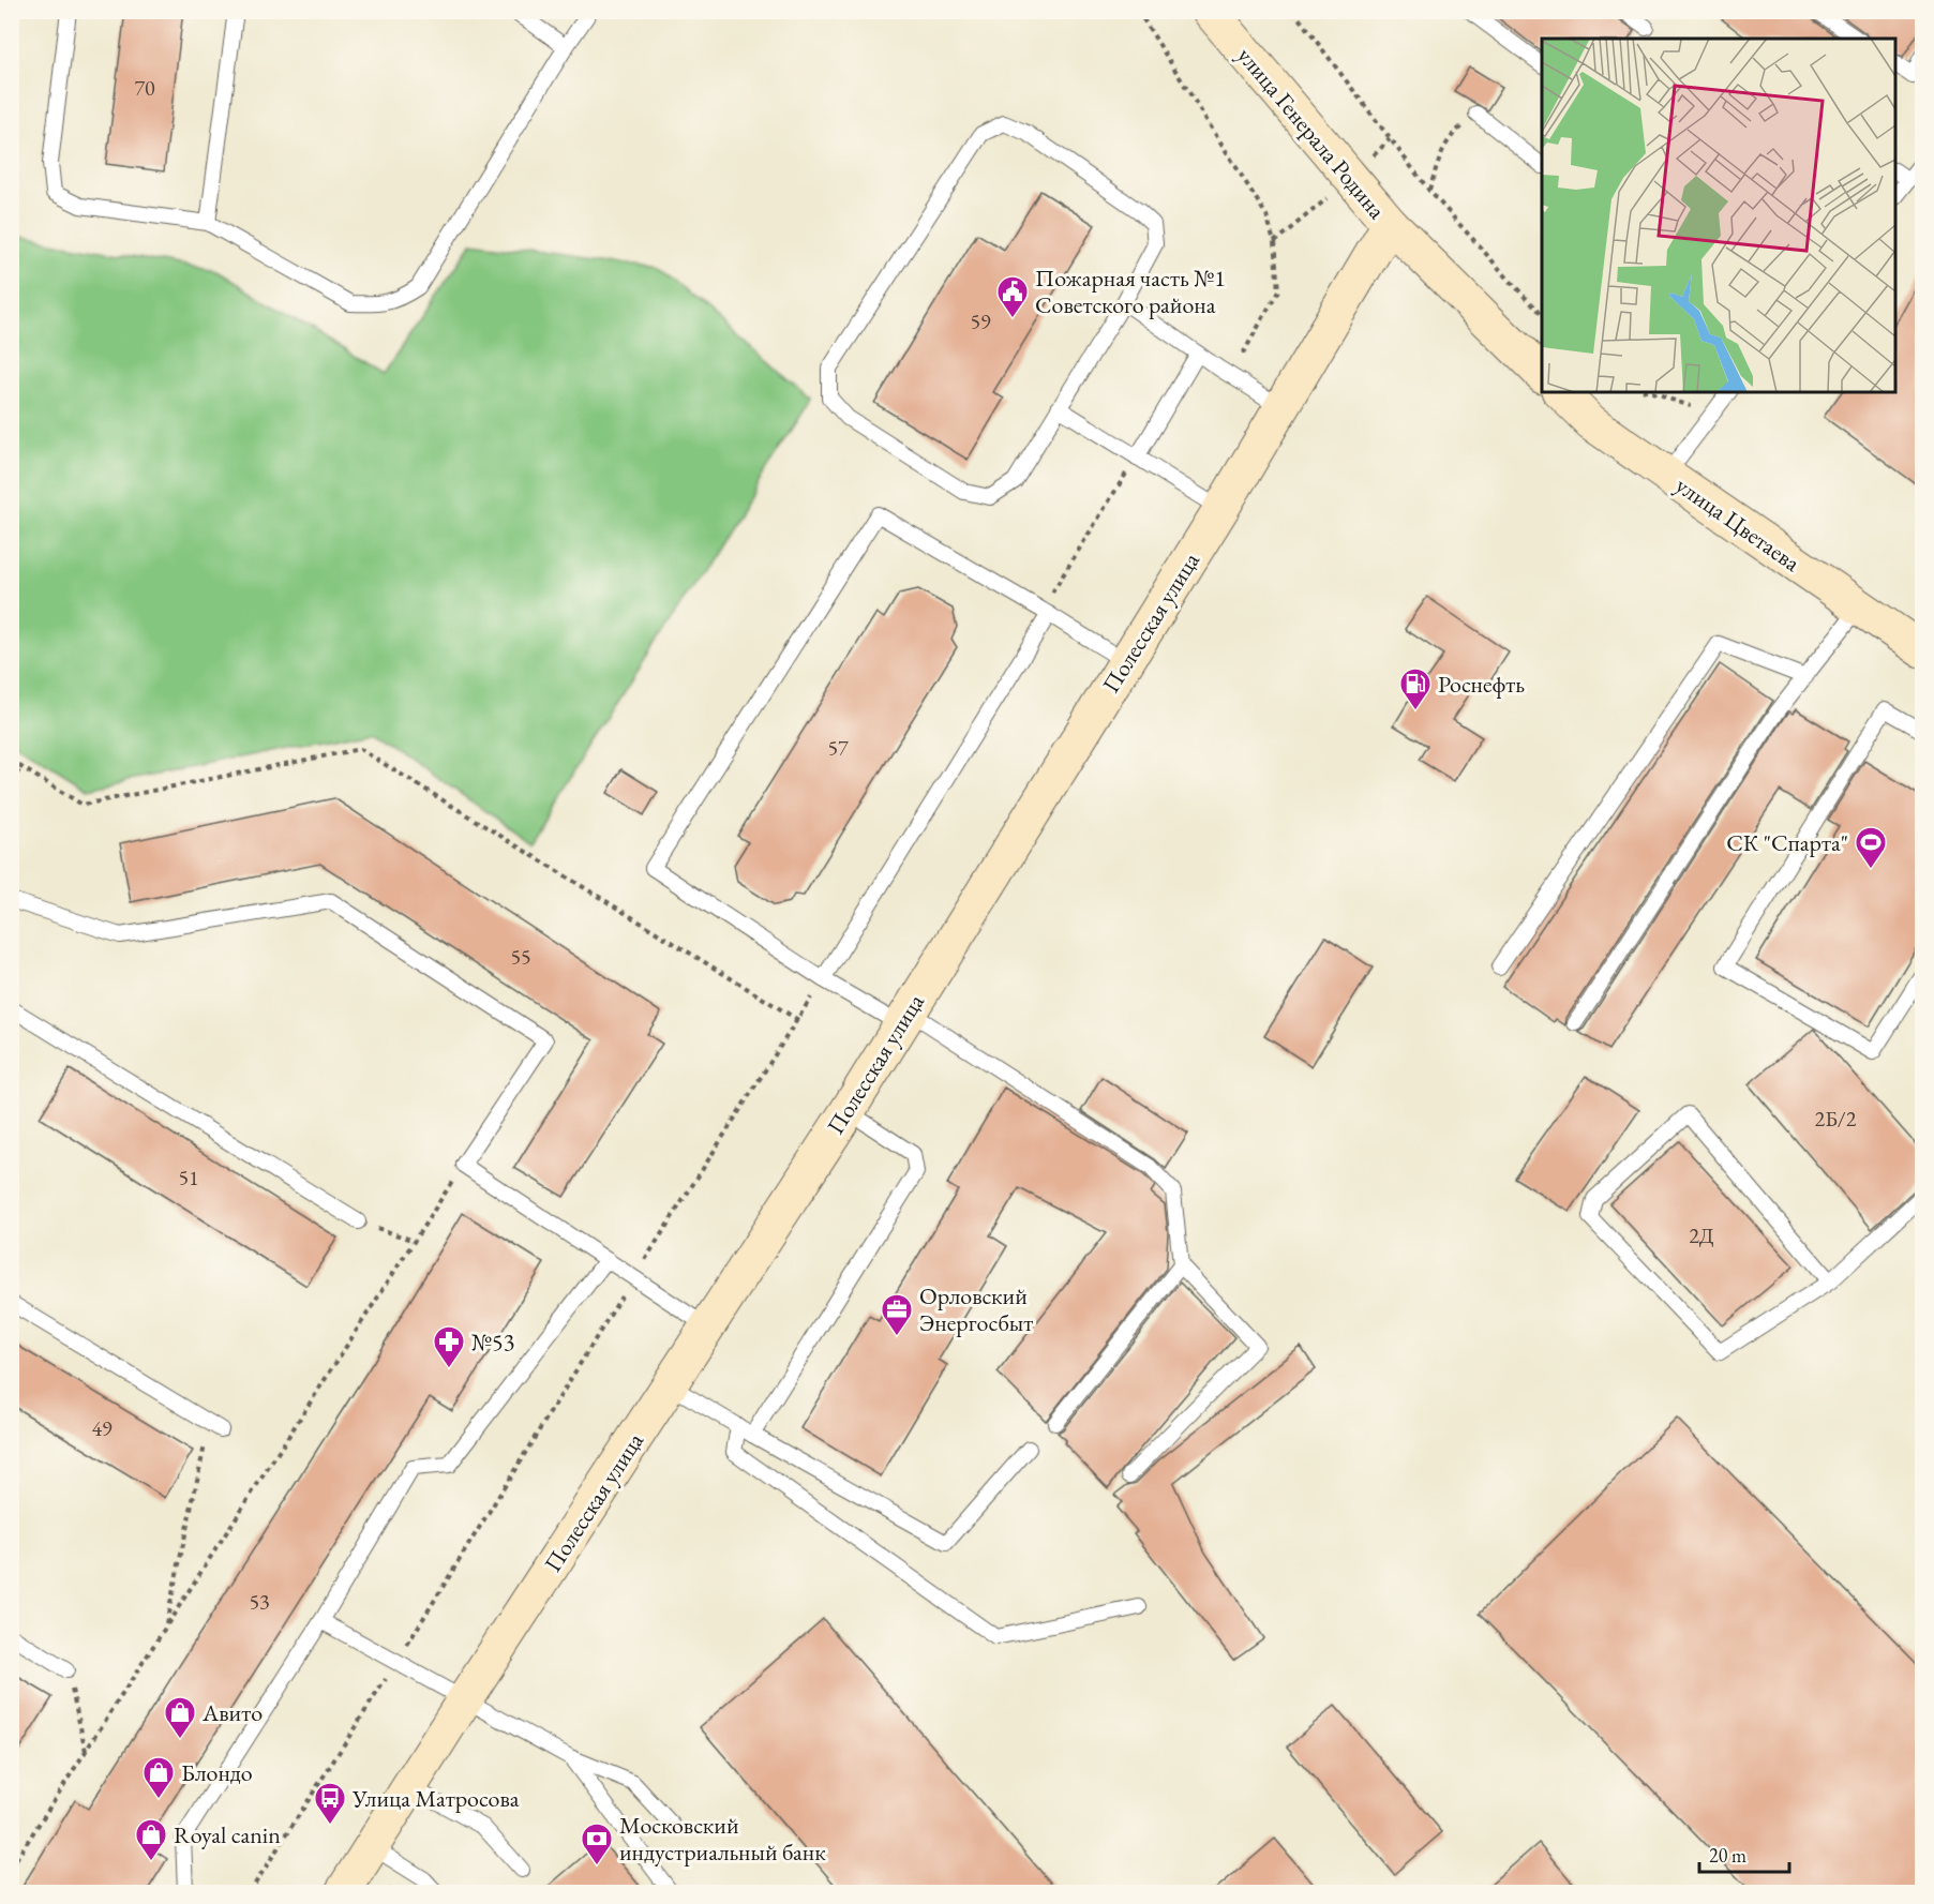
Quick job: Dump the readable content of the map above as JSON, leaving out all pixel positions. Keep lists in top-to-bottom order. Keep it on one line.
{"streets":{"street":["улица Генерала Родина","улица Цветаева","Полесская улица"]},"crossings":[["улица Генерала Родина","Полесская улица"]],"places":{"public building":["Пожарная часть №1 Советского района"],"fuel station":["Роснефть"],"sports":["СК \"Спарта\""],"office":["Орловский Энергосбыт"],"pharmacy":["№53"],"shop":["Авито","Блондо","Royal canin"],"bus stop":["Улица Матросова"],"bank":["Московский индустриальный банк"]},"house_numbers":["70","59","57","55","2Б/2","51","2Д","49","53"],"scale_bar":"20 m"}
